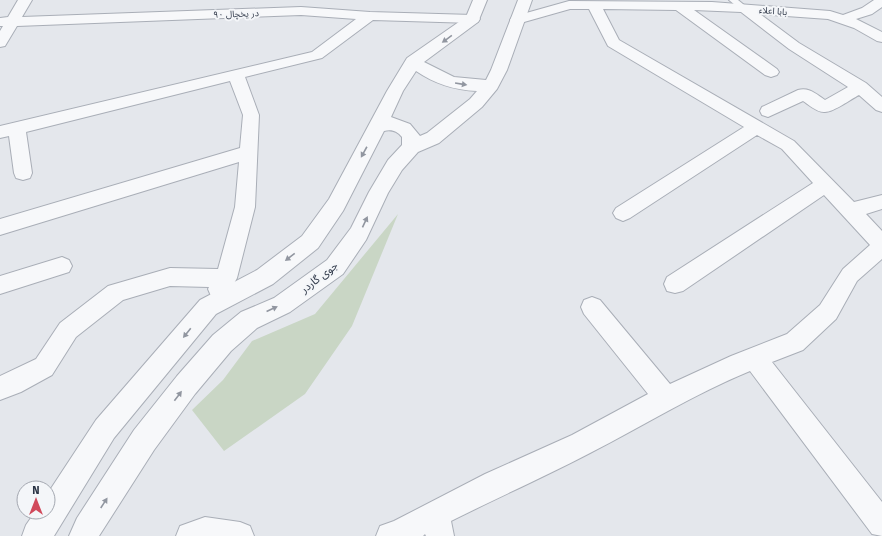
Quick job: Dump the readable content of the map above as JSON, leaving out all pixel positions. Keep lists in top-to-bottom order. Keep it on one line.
{"streets":{"street":["بابا اعلاء","در یخچال ۹۰","جوی گاردر"]},"crossings":[["بابا اعلاء","جوی گاردر"]],"north":"top"}
